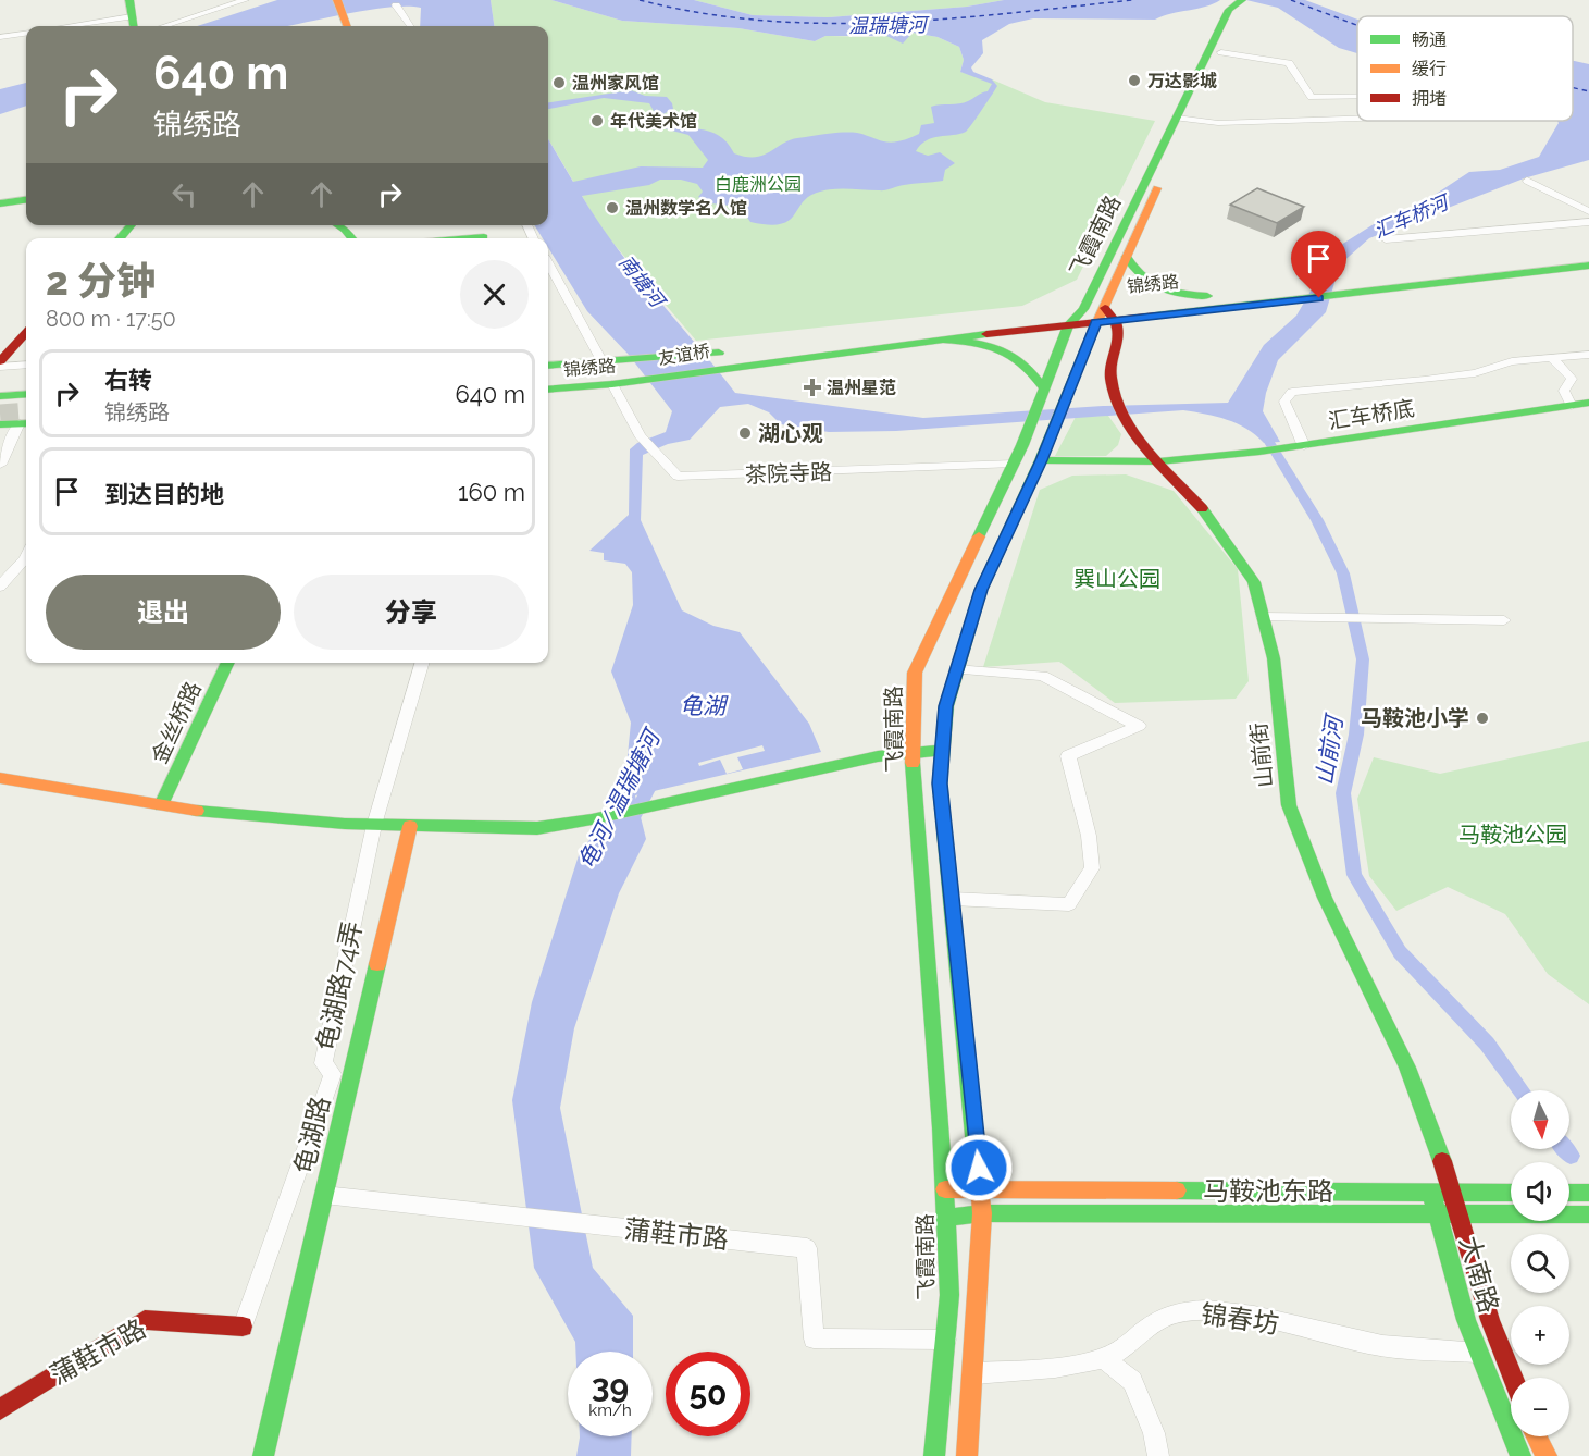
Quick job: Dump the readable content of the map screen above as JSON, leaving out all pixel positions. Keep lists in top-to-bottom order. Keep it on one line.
{"streets":{"main road":["飞霞南路","锦绣路","友谊桥","汇车桥底","金丝桥路","山前街","龟湖路","马鞍池东路","蒲鞋市路","大南路"],"street":["茶院寺路","龟湖路74弄","锦春坊"]},"crossings":[["飞霞南路","锦绣路"],["飞霞南路","汇车桥底"],["飞霞南路","茶院寺路"],["飞霞南路","马鞍池东路"],["飞霞南路","蒲鞋市路"],["飞霞南路","锦春坊"],["锦绣路","友谊桥"],["锦绣路","茶院寺路"],["锦绣路","山前街"],["汇车桥底","山前街"],["山前街","马鞍池东路"],["山前街","大南路"],["龟湖路74弄","蒲鞋市路"],["龟湖路","蒲鞋市路"],["马鞍池东路","大南路"],["大南路","锦春坊"]],"water":["温瑞塘河","汇车桥河","南塘河","龟湖","山前河","龟河/温瑞塘河"],"parks":["白鹿洲公园","巽山公园","马鞍池公园"],"places":{"other":["万达影城","温州家风馆","年代美术馆","温州数学名人馆","湖心观","马鞍池小学"],"health":["温州星范"]},"legend":["畅通","缓行","拥堵"],"north":"bottom","page":{"turn":["640 m","锦绣路"],"heading":["2 分钟","800 m · 17:50"],"list":[{"name":"右转","note":"锦绣路","value":"640 m"},{"name":"到达目的地","value":"160 m"}],"buttons":["退出","分享"],"map_buttons":["+","−"],"speed":"39 km/h","limit":"50"}}
